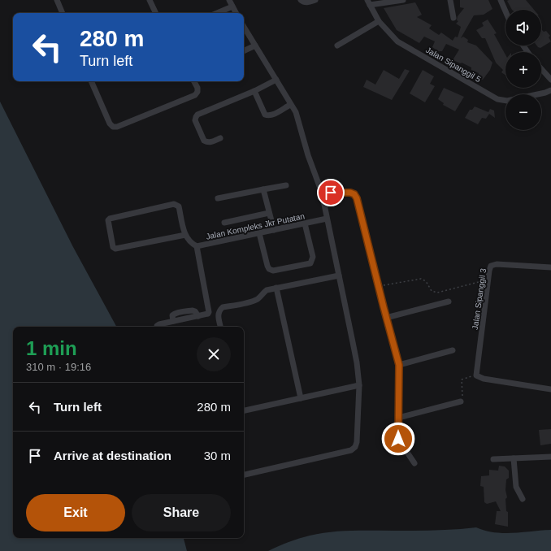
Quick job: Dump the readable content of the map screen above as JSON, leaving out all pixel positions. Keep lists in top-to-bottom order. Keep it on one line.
{"streets":{"street":["Jalan Sipanggil 5","Jalan Kompleks Jkr Putatan","Jalan Sipanggil 3"]},"page":{"map_buttons":["+","−"],"turn":["280 m","Turn left"],"heading":["1 min","310 m · 19:16"],"list":[{"name":"Turn left","value":"280 m"},{"name":"Arrive at destination","value":"30 m"}],"buttons":["Exit","Share"]}}
